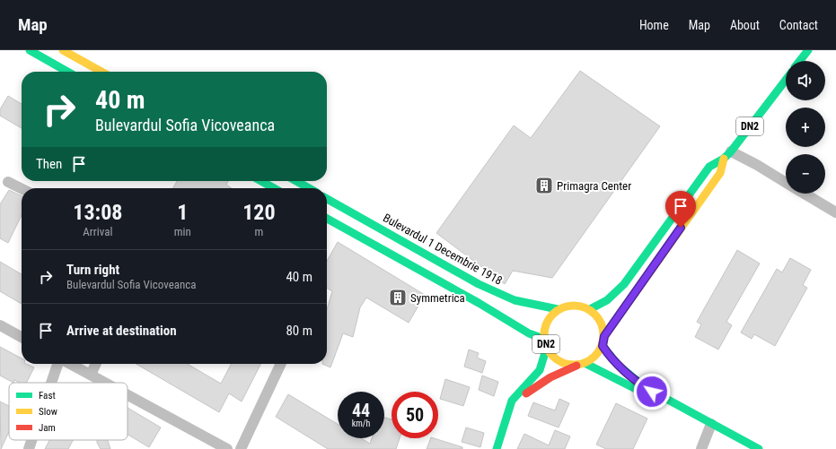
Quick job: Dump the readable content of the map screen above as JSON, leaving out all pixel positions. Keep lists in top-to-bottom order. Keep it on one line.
{"streets":{"main road":["DN2","Bulevardul 1 Decembrie 1918"]},"crossings":[["DN2","Bulevardul 1 Decembrie 1918"]],"places":{"building":["Primagra Center","Symmetrica"]},"legend":["Fast","Slow","Jam"],"page":{"header":"Map","nav":["Home","Map","About","Contact"],"map_buttons":["+","−"],"turn":["40 m","Bulevardul Sofia Vicoveanca"],"then":"Then","eta":["13:08","Arrival","1","min","120","m"],"list":[{"name":"Turn right","note":"Bulevardul Sofia Vicoveanca","value":"40 m"},{"name":"Arrive at destination","value":"80 m"}],"speed":"44 km/h","limit":"50"}}
